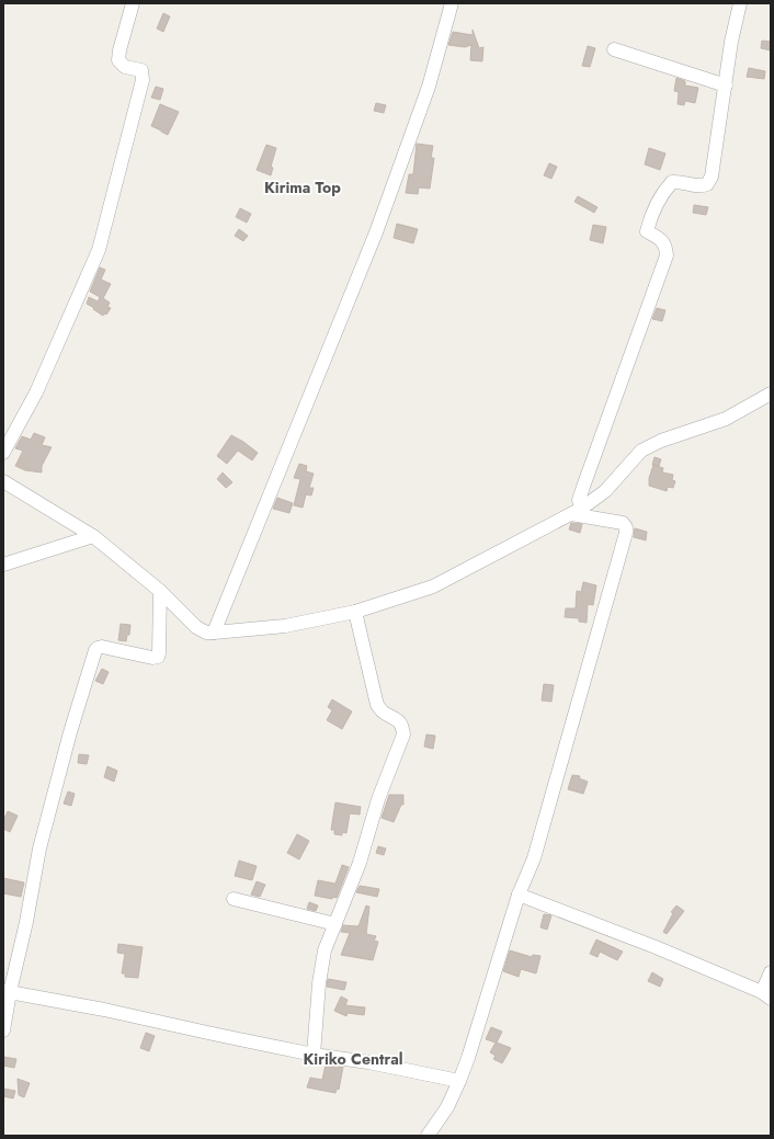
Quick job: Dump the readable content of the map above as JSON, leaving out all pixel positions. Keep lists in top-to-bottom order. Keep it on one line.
{"districts":["Kirima Top","Kiriko Central"]}
